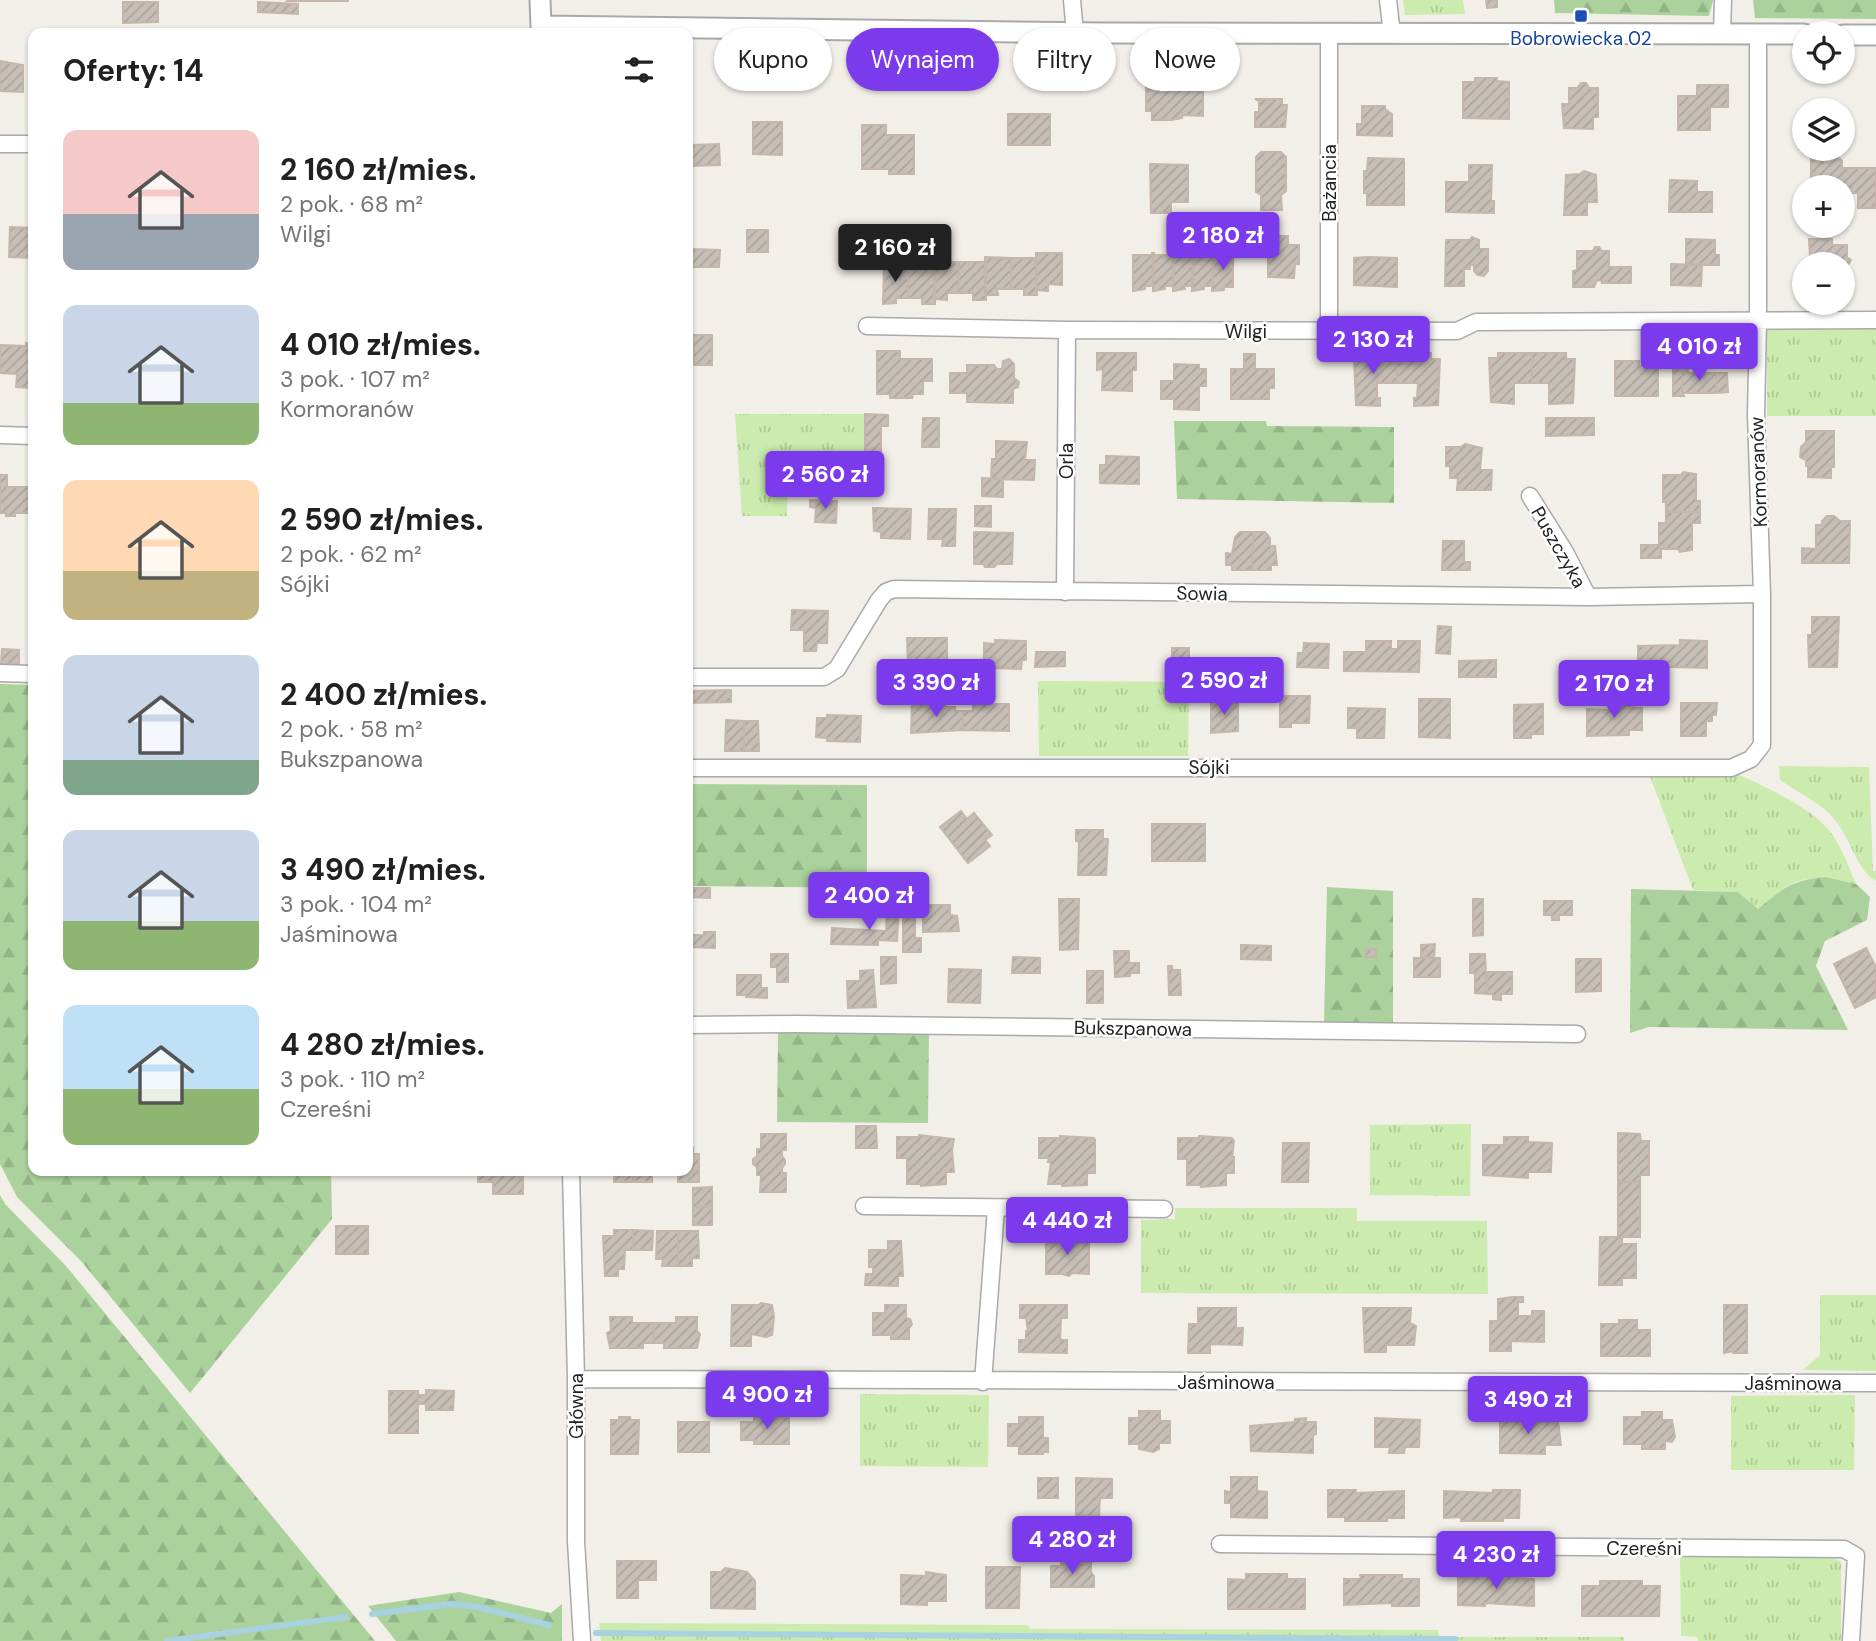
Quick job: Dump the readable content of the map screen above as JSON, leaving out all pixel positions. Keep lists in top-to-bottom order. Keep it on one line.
{"streets":{"street":["Bażancia","Wilgi","Orla","Kormoranów","Puszczyka","Sowia","Sójki","Bukszpanowa","Jaśminowa","Główna","Czereśni"]},"crossings":[["Bażancia","Wilgi"],["Wilgi","Orla"],["Wilgi","Kormoranów"],["Orla","Sowia"],["Kormoranów","Sowia"],["Kormoranów","Sójki"],["Puszczyka","Sowia"],["Jaśminowa","Główna"]],"places":{"transit":["Bobrowiecka 02"]},"page":{"map_buttons":["+","−"],"chip":["Kupno","Wynajem","Filtry","Nowe"],"heading":"Oferty: 14","list":[{"name":"2 160 zł/mies.","note":"2 pok. · 68 m² · Wilgi"},{"name":"4 010 zł/mies.","note":"3 pok. · 107 m² · Kormoranów"},{"name":"2 590 zł/mies.","note":"2 pok. · 62 m² · Sójki"},{"name":"2 400 zł/mies.","note":"2 pok. · 58 m² · Bukszpanowa"},{"name":"3 490 zł/mies.","note":"3 pok. · 104 m² · Jaśminowa"},{"name":"4 280 zł/mies.","note":"3 pok. · 110 m² · Czereśni"}],"price":["2 180 zł","2 160 zł","2 130 zł","4 010 zł","2 560 zł","2 590 zł","3 390 zł","2 170 zł","2 400 zł","4 440 zł","4 900 zł","3 490 zł","4 280 zł","4 230 zł"]}}
